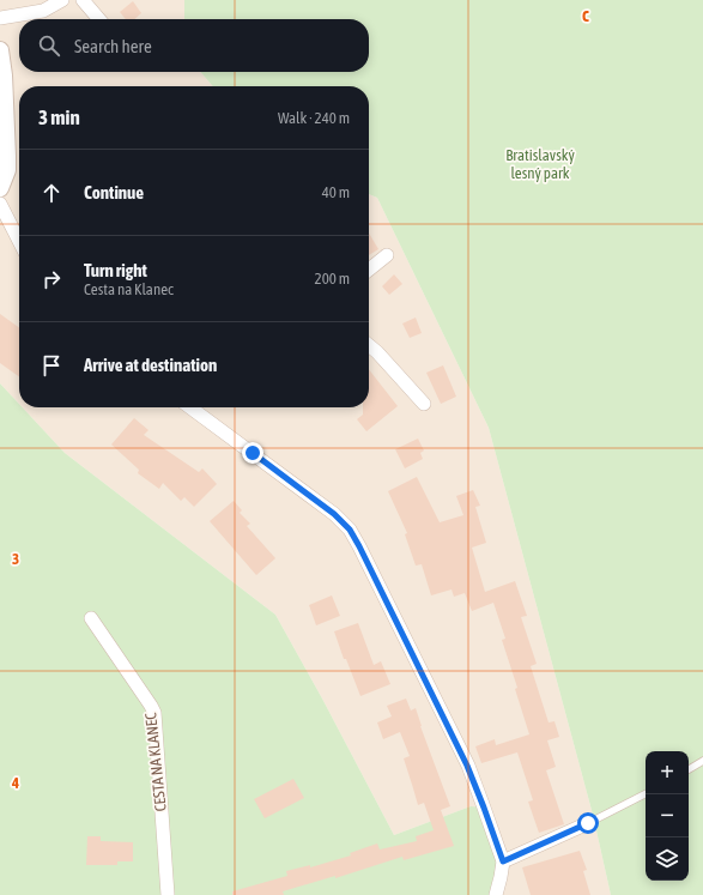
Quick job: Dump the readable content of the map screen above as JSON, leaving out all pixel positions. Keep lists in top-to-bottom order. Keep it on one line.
{"streets":{"street":["CESTA NA KLANEC"]},"parks":["Bratislavský lesný park"],"page":{"search":"Search here","heading":["3 min","Walk · 240 m"],"list":[["Continue","40 m"],["Turn right","Cesta na Klanec","200 m"],"Arrive at destination"],"map_buttons":["+","−"]},"grid":{"columns":["C"],"rows":["3","4"]}}
